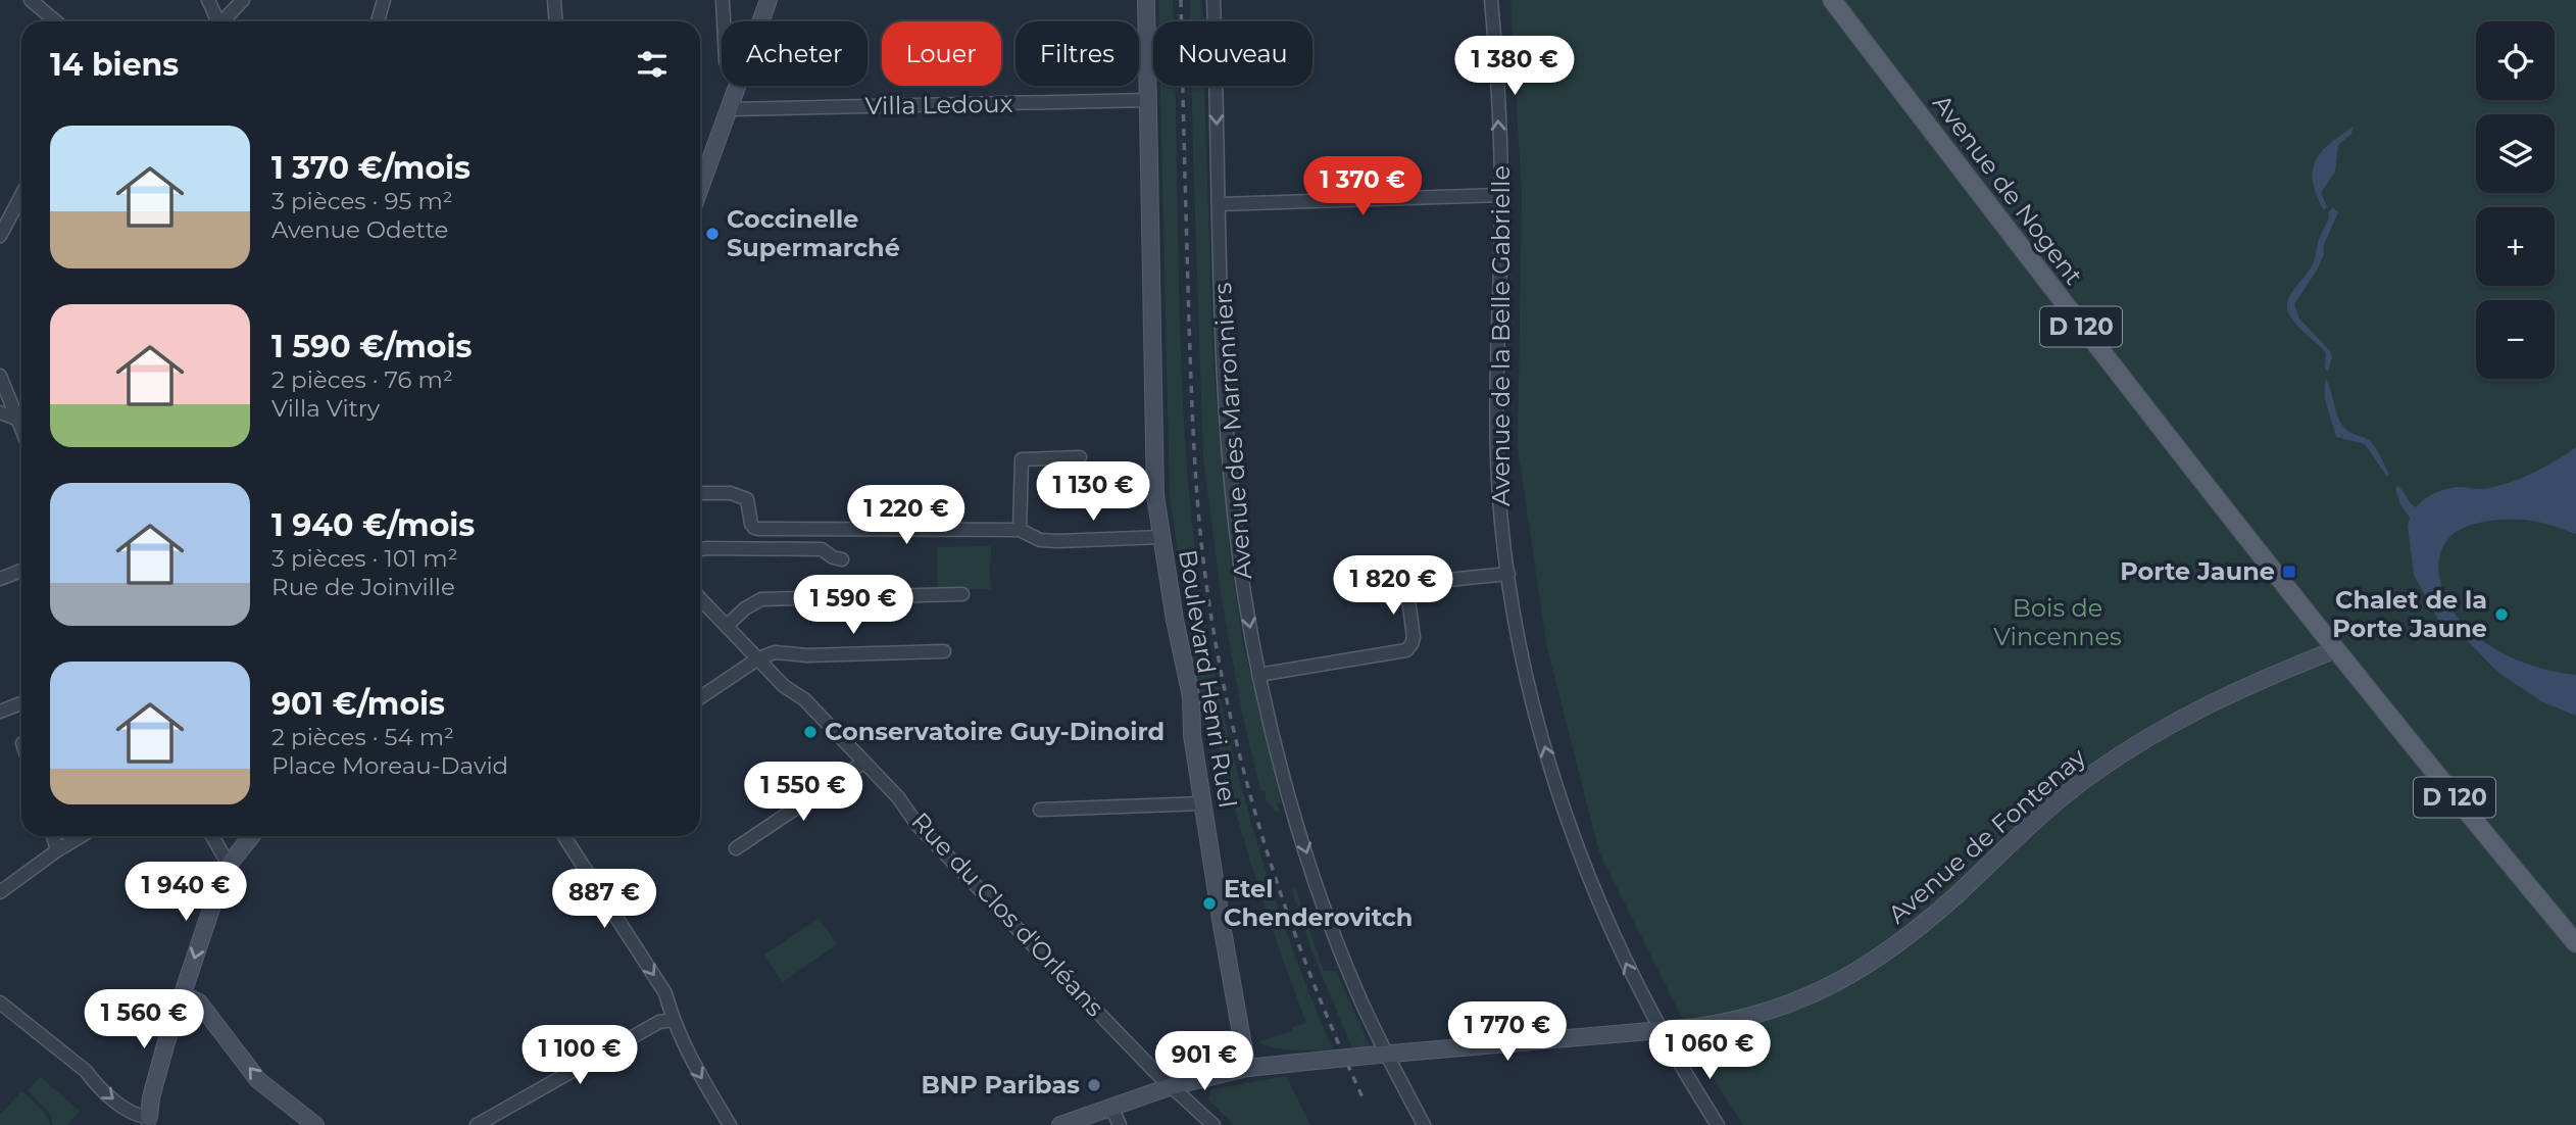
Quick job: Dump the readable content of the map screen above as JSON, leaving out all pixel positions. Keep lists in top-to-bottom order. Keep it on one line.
{"streets":{"main road":["Avenue de Nogent","D 120"],"street":["Villa Ledoux","Avenue de la Belle Gabrielle","Avenue des Marronniers","Boulevard Henri Ruel","Avenue de Fontenay","Rue du Clos d'Orléans"]},"crossings":[["Villa Ledoux","Boulevard Henri Ruel"],["Avenue de Nogent","Avenue de Fontenay"],["Avenue de la Belle Gabrielle","Avenue de Fontenay"],["Avenue des Marronniers","Avenue de Fontenay"],["Boulevard Henri Ruel","Avenue de Fontenay"],["Avenue de Fontenay","Rue du Clos d'Orléans"]],"one_way":["Avenue de la Belle Gabrielle","Avenue des Marronniers"],"parks":["Bois de Vincennes"],"places":{"other":["Coccinelle Supermarché","Chalet de la Porte Jaune","Conservatoire Guy-Dinoird","Etel Chenderovitch","BNP Paribas"],"transit":["Porte Jaune"]},"page":{"map_buttons":["+","−"],"chip":["Acheter","Louer","Filtres","Nouveau"],"heading":"14 biens","price":["1 380 €","1 370 €","1 130 €","1 220 €","1 820 €","1 590 €","1 550 €","1 940 €","887 €","1 560 €","1 770 €","1 060 €","1 100 €","901 €"],"list":[{"name":"1 370 €/mois","note":"3 pièces · 95 m² · Avenue Odette"},{"name":"1 590 €/mois","note":"2 pièces · 76 m² · Villa Vitry"},{"name":"1 940 €/mois","note":"3 pièces · 101 m² · Rue de Joinville"},{"name":"901 €/mois","note":"2 pièces · 54 m² · Place Moreau-David"}]}}
